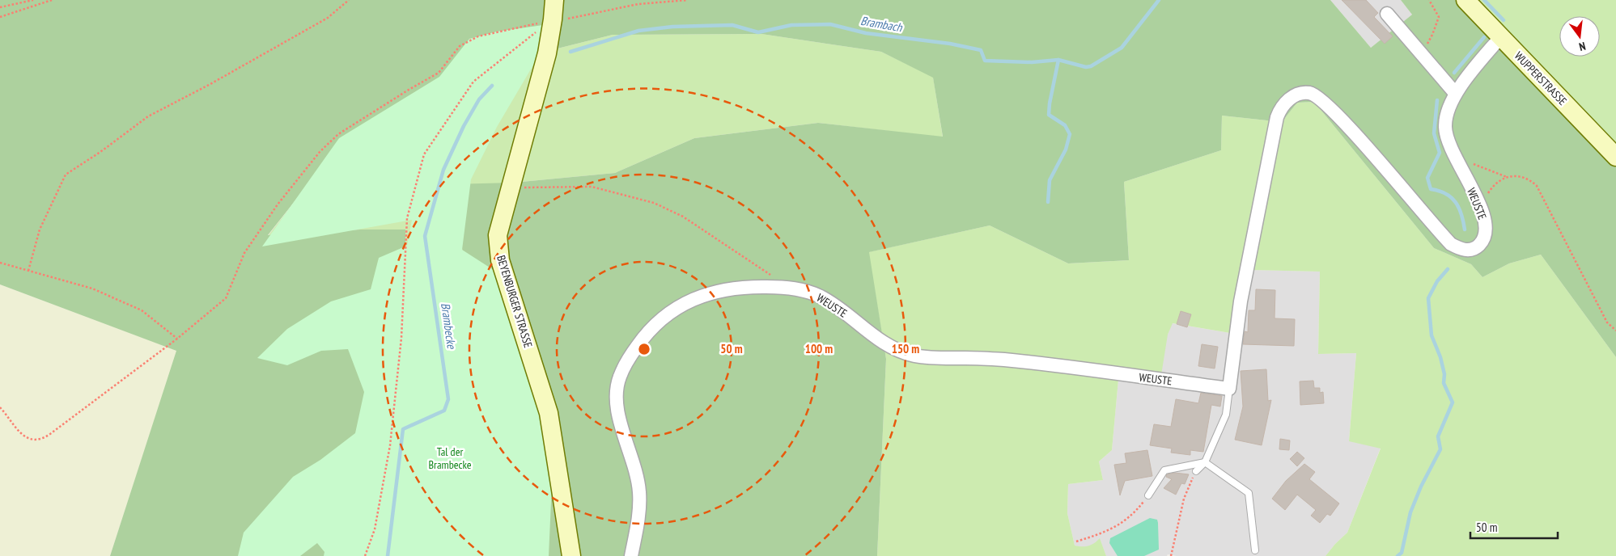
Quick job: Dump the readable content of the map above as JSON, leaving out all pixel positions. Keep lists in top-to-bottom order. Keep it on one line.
{"streets":{"main road":["WUPPERSTRASSE","BEYENBURGER STRASSE"],"street":["WEUSTE"]},"crossings":[["WUPPERSTRASSE","WEUSTE"]],"water":["Brambach","Brambecke"],"parks":["Tal der Brambecke"],"scale_bar":"50 m","north":"bottom","rings":["50 m","100 m","150 m"]}
